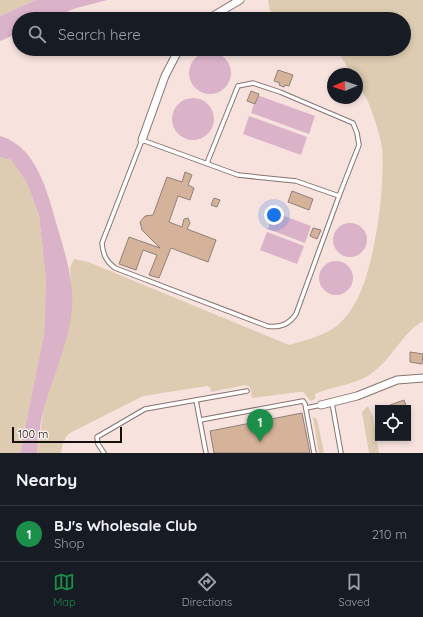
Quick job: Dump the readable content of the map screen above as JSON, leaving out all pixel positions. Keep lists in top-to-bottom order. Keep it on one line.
{"scale_bar":"100 m","north":"left","page":{"search":"Search here","pins":"1","scale":"100 m","heading":"Nearby","list":[{"mark":"1","name":"BJ's Wholesale Club","note":"Shop","value":"210 m"}],"nav":["Map","Directions","Saved"]}}
